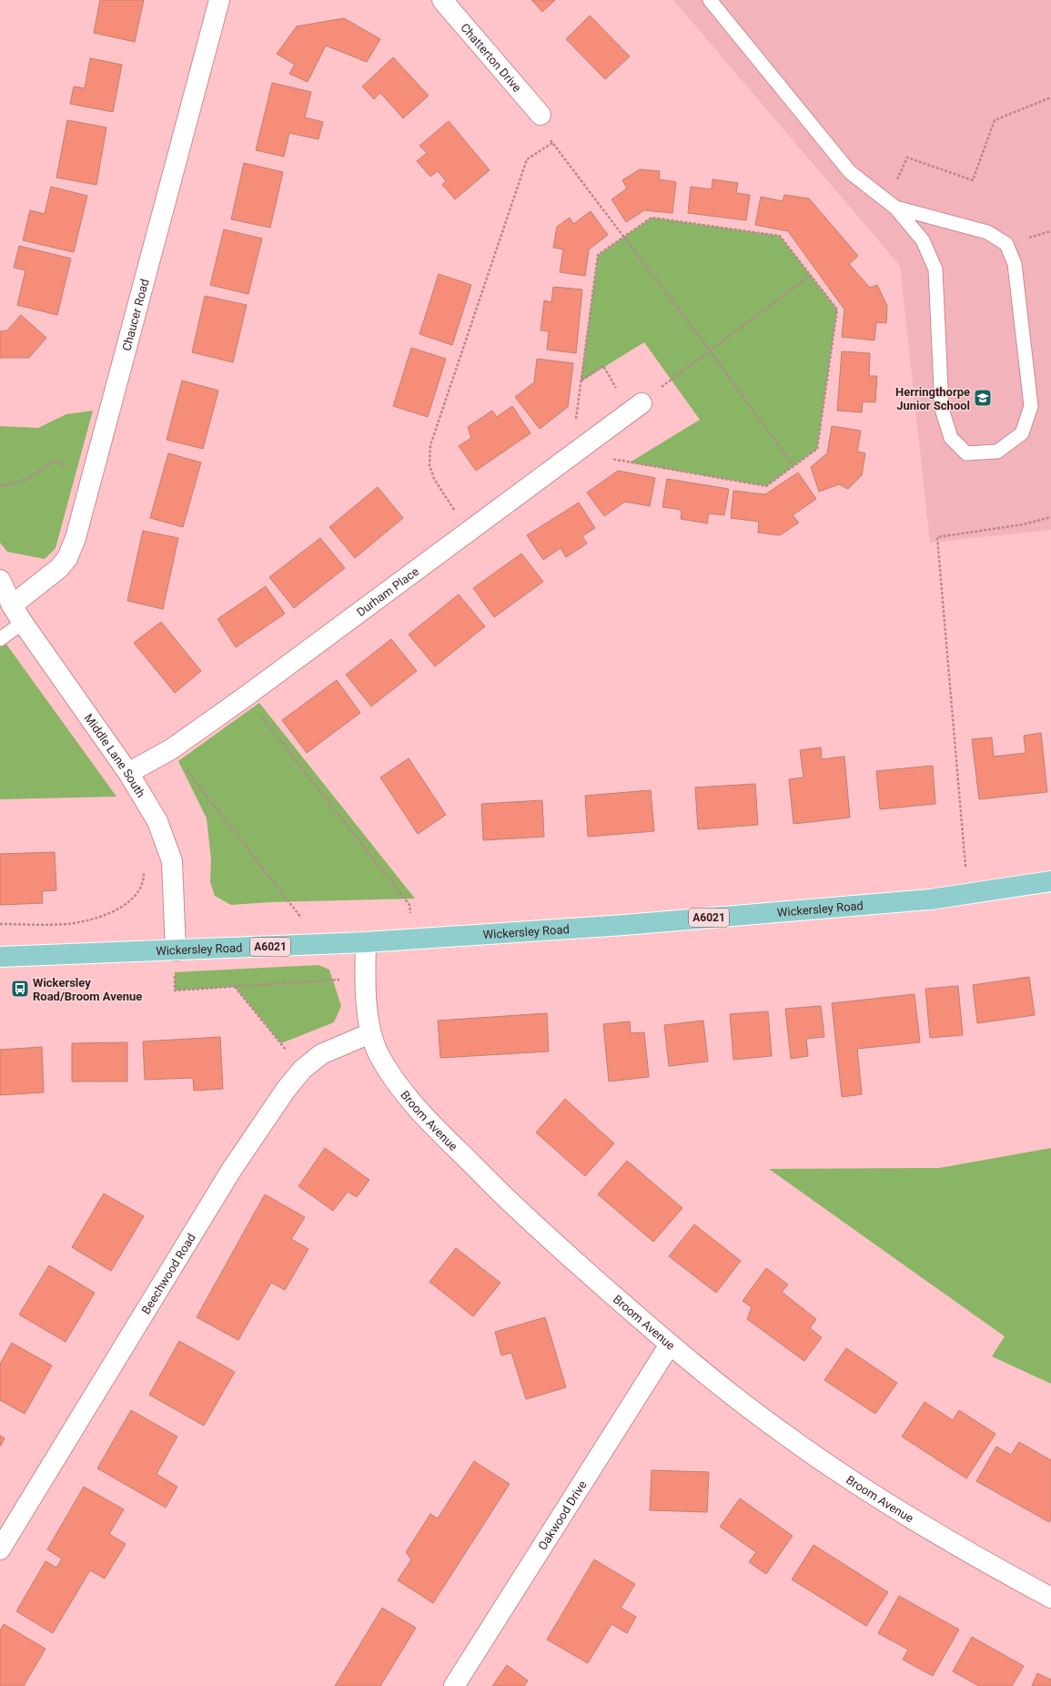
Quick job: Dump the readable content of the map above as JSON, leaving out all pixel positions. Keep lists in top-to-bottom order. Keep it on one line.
{"streets":{"main road":["Wickersley Road","A6021"],"street":["Chatterton Drive","Chaucer Road","Durham Place","Middle Lane South","Broom Avenue","Beechwood Road","Oakwood Drive"]},"crossings":[["Chaucer Road","Middle Lane South"],["Durham Place","Middle Lane South"],["Middle Lane South","Wickersley Road"],["Wickersley Road","Broom Avenue"],["Broom Avenue","Beechwood Road"],["Broom Avenue","Oakwood Drive"]],"places":{"school or university":["Herringthorpe Junior School"],"bus stop":["Wickersley Road/Broom Avenue"]}}
